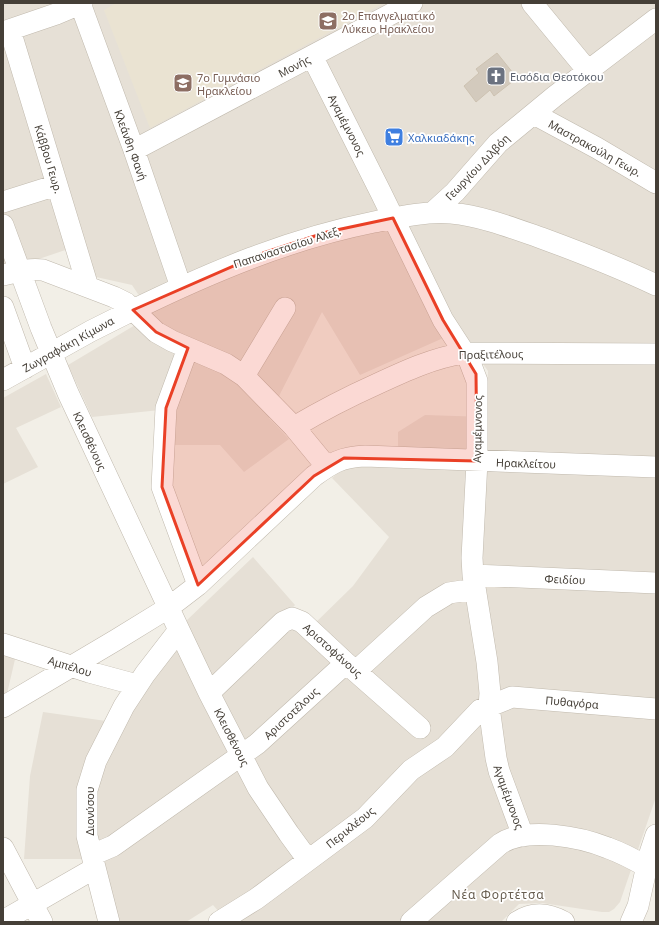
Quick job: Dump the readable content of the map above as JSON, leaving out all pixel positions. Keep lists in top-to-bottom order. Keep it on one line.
{"streets":{"street":["Μονής","Αγαμέμνονος","Κλεάνθη Φανή","Μαστρακούλη Γεωρ.","Κάββου Γεωρ.","Γεωργίου Διλβόη","Παπαναστασίου Αλεξ.","Ζωγραφάκη Κίμωνα","Πραξιτέλους","Κλεισθένους","Ηρακλείτου","Φειδίου","Αριστοφάνους","Αμπέλου","Πυθαγόρα","Αριστοτέλους","Διονύσου","Περικλέους"]},"crossings":[["Μονής","Αγαμέμνονος"],["Μονής","Κλεάνθη Φανή"],["Αγαμέμνονος","Παπαναστασίου Αλεξ."],["Αγαμέμνονος","Πραξιτέλους"],["Αγαμέμνονος","Ηρακλείτου"],["Αγαμέμνονος","Φειδίου"],["Αγαμέμνονος","Πυθαγόρα"],["Αγαμέμνονος","Αριστοτέλους"],["Αγαμέμνονος","Περικλέους"],["Κλεάνθη Φανή","Παπαναστασίου Αλεξ."],["Μαστρακούλη Γεωρ.","Γεωργίου Διλβόη"],["Γεωργίου Διλβόη","Παπαναστασίου Αλεξ."],["Παπαναστασίου Αλεξ.","Ζωγραφάκη Κίμωνα"],["Ζωγραφάκη Κίμωνα","Κλεισθένους"],["Κλεισθένους","Αριστοφάνους"],["Κλεισθένους","Αριστοτέλους"],["Κλεισθένους","Διονύσου"],["Κλεισθένους","Περικλέους"],["Φειδίου","Αριστοτέλους"],["Αριστοφάνους","Αριστοτέλους"],["Αμπέλου","Διονύσου"],["Πυθαγόρα","Περικλέους"]],"districts":["Νέα Φορτέτσα"],"places":{"school or university":["2ο Επαγγελματικό Λύκειο Ηρακλείου","7o Γυμνάσιο Ηρακλείου"],"church":["Εισόδια Θεοτόκου"],"supermarket":["Χαλκιαδάκης"]}}
